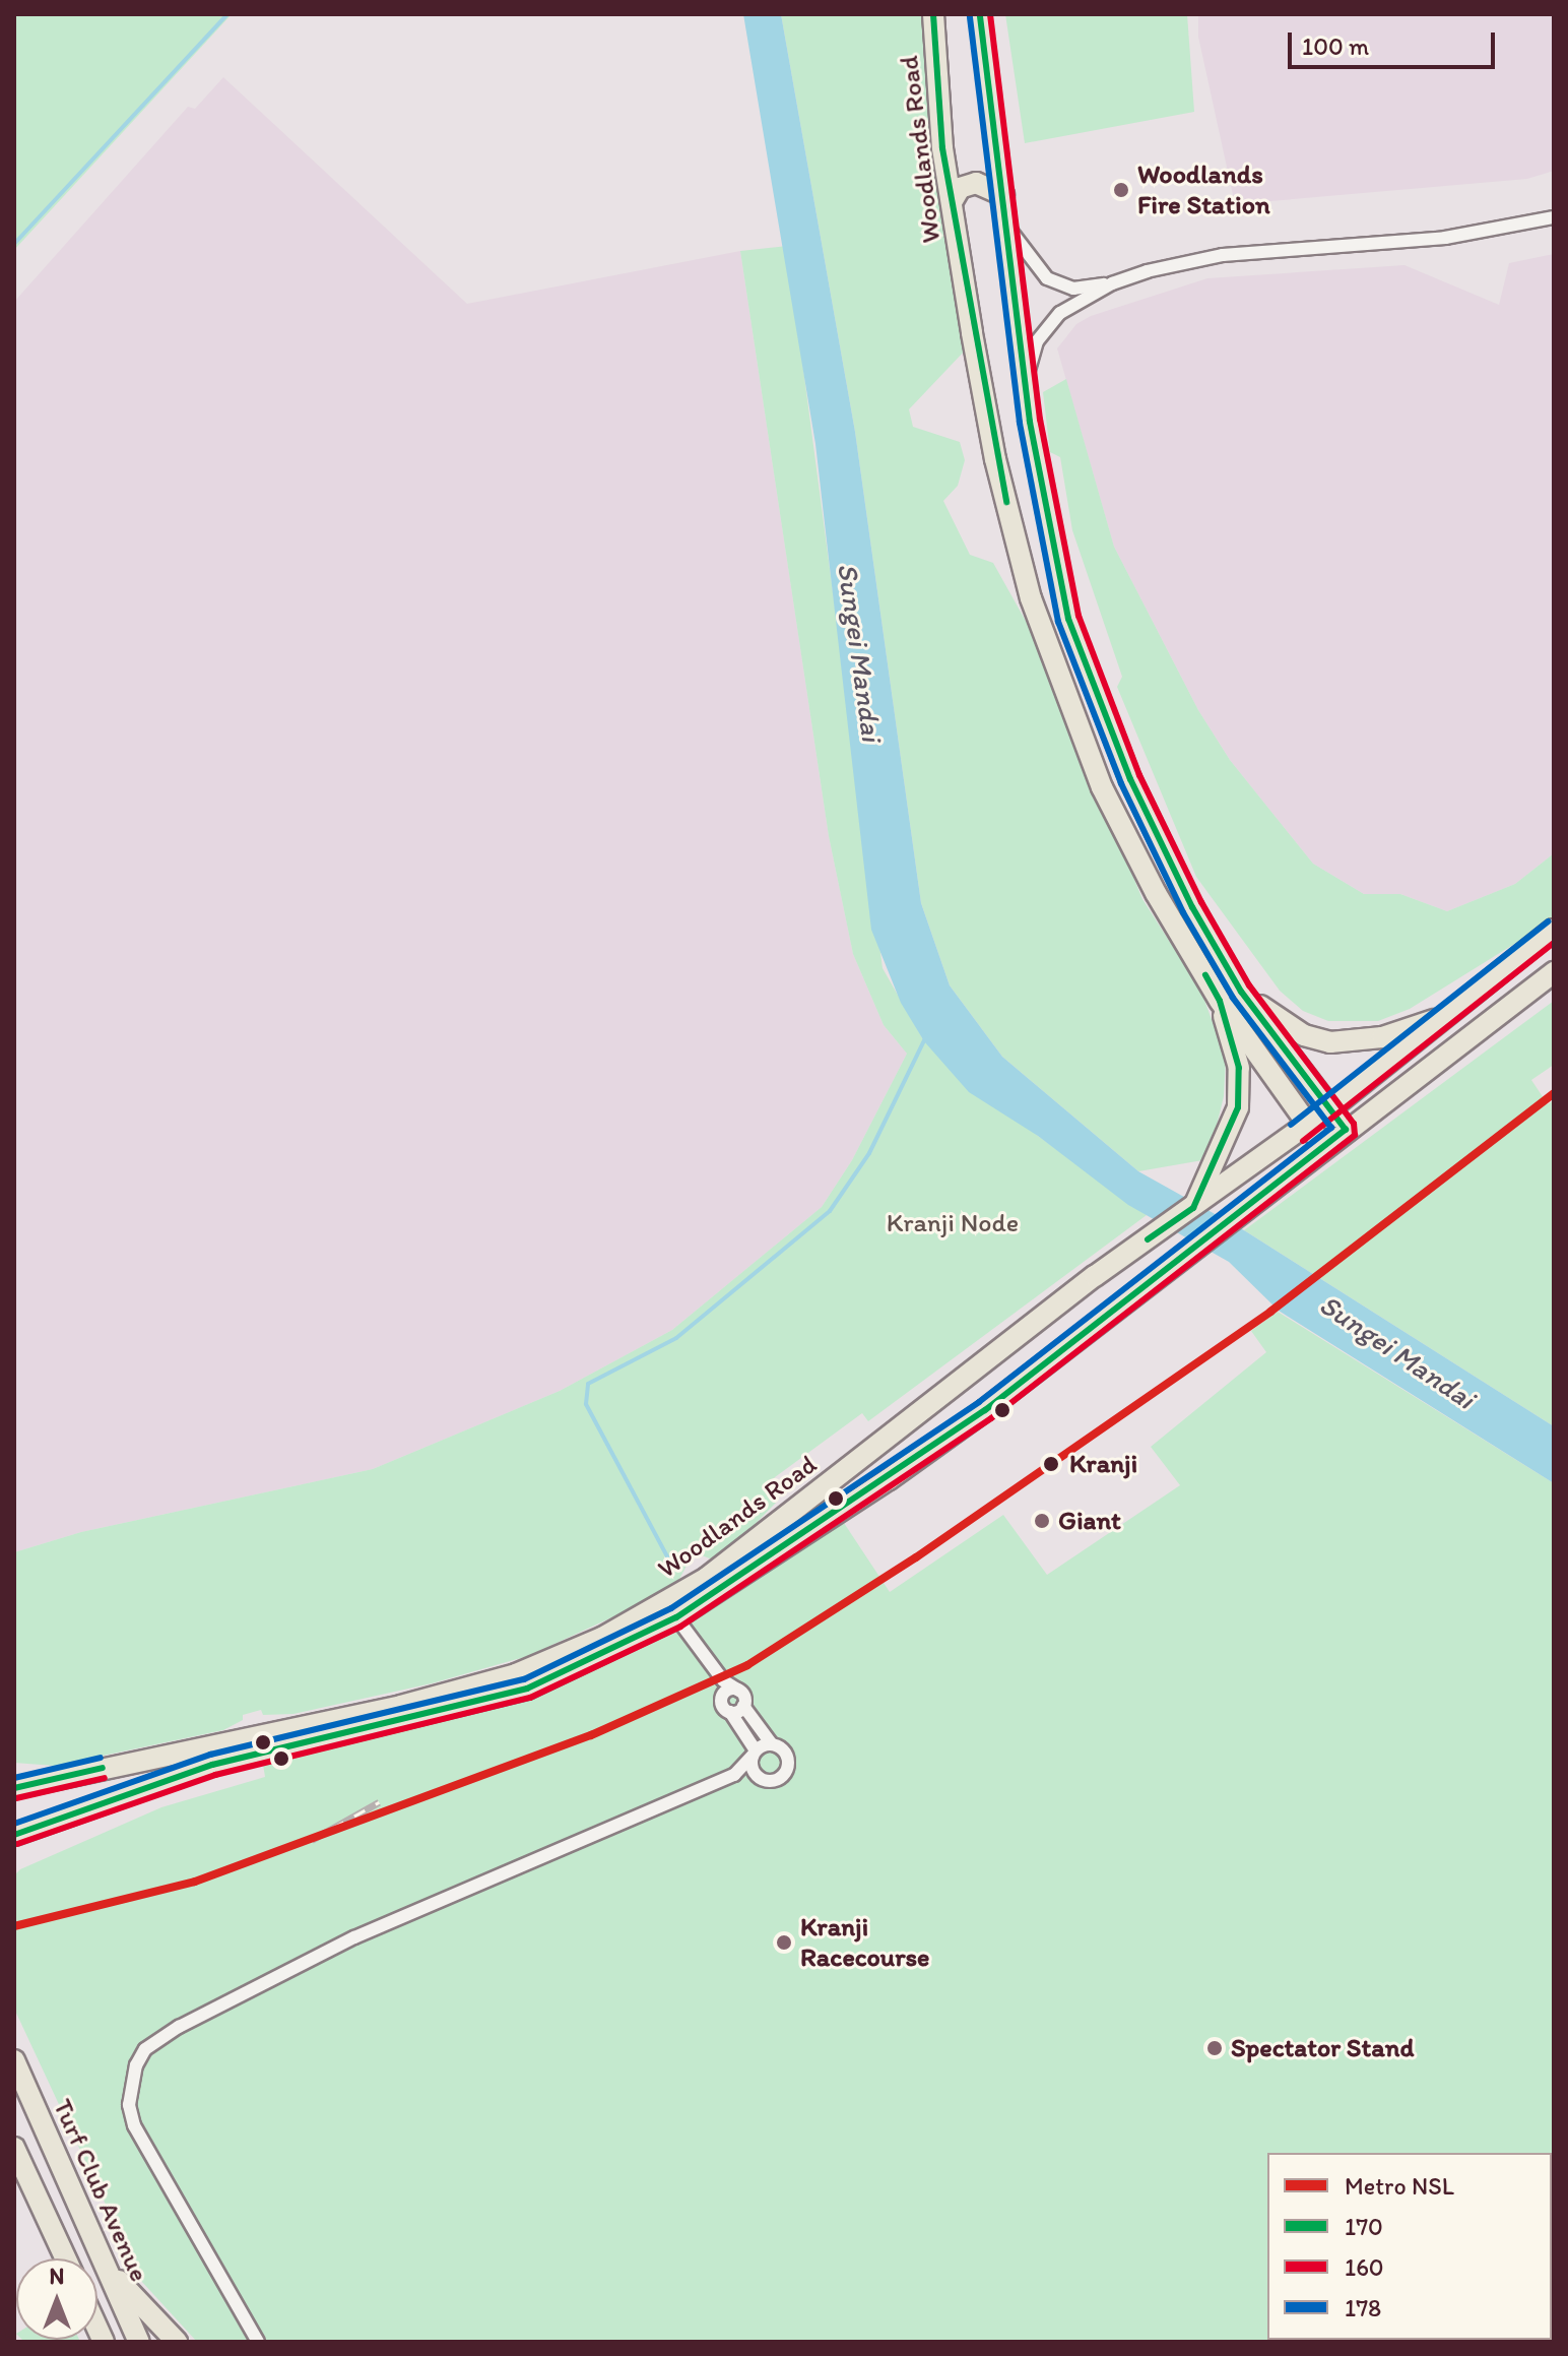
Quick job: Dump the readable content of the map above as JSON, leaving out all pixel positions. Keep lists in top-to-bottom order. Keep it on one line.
{"streets":{"main road":["Woodlands Road","Turf Club Avenue"]},"water":["Sungei Mandai"],"parks":["Kranji Node"],"places":["Woodlands Fire Station","Kranji","Giant","Kranji Racecourse","Spectator Stand"],"lines":["transit line 170","transit line 160","transit line 178","metro line NSL"],"legend":["Metro NSL","170","160","178"],"scale_bar":"100 m","north":"top"}
